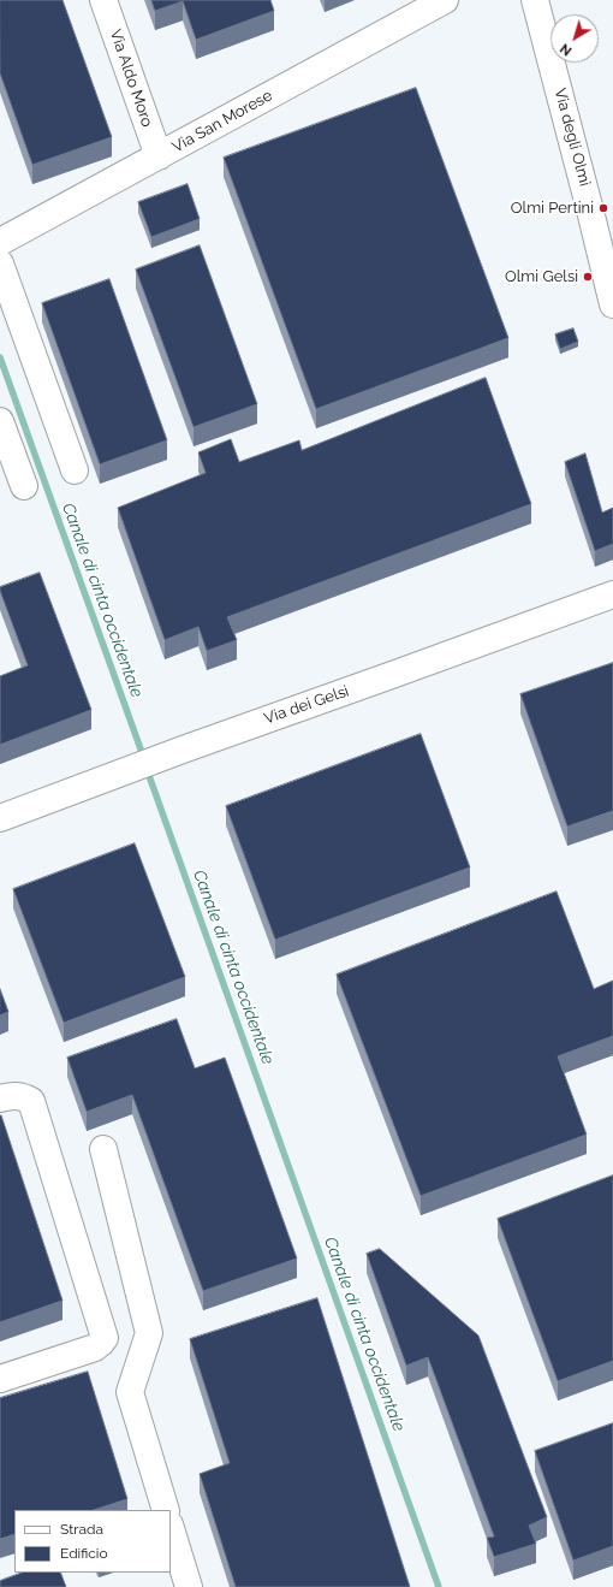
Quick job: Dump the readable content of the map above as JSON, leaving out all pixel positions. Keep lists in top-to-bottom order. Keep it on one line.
{"streets":{"street":["Via Aldo Moro","Via San Morese","Via degli Olmi","Via dei Gelsi"]},"crossings":[["Via Aldo Moro","Via San Morese"]],"water":["Canale di cinta occidentale"],"places":["Olmi Pertini","Olmi Gelsi"],"legend":["Strada","Edificio"],"north":"bottom left"}
